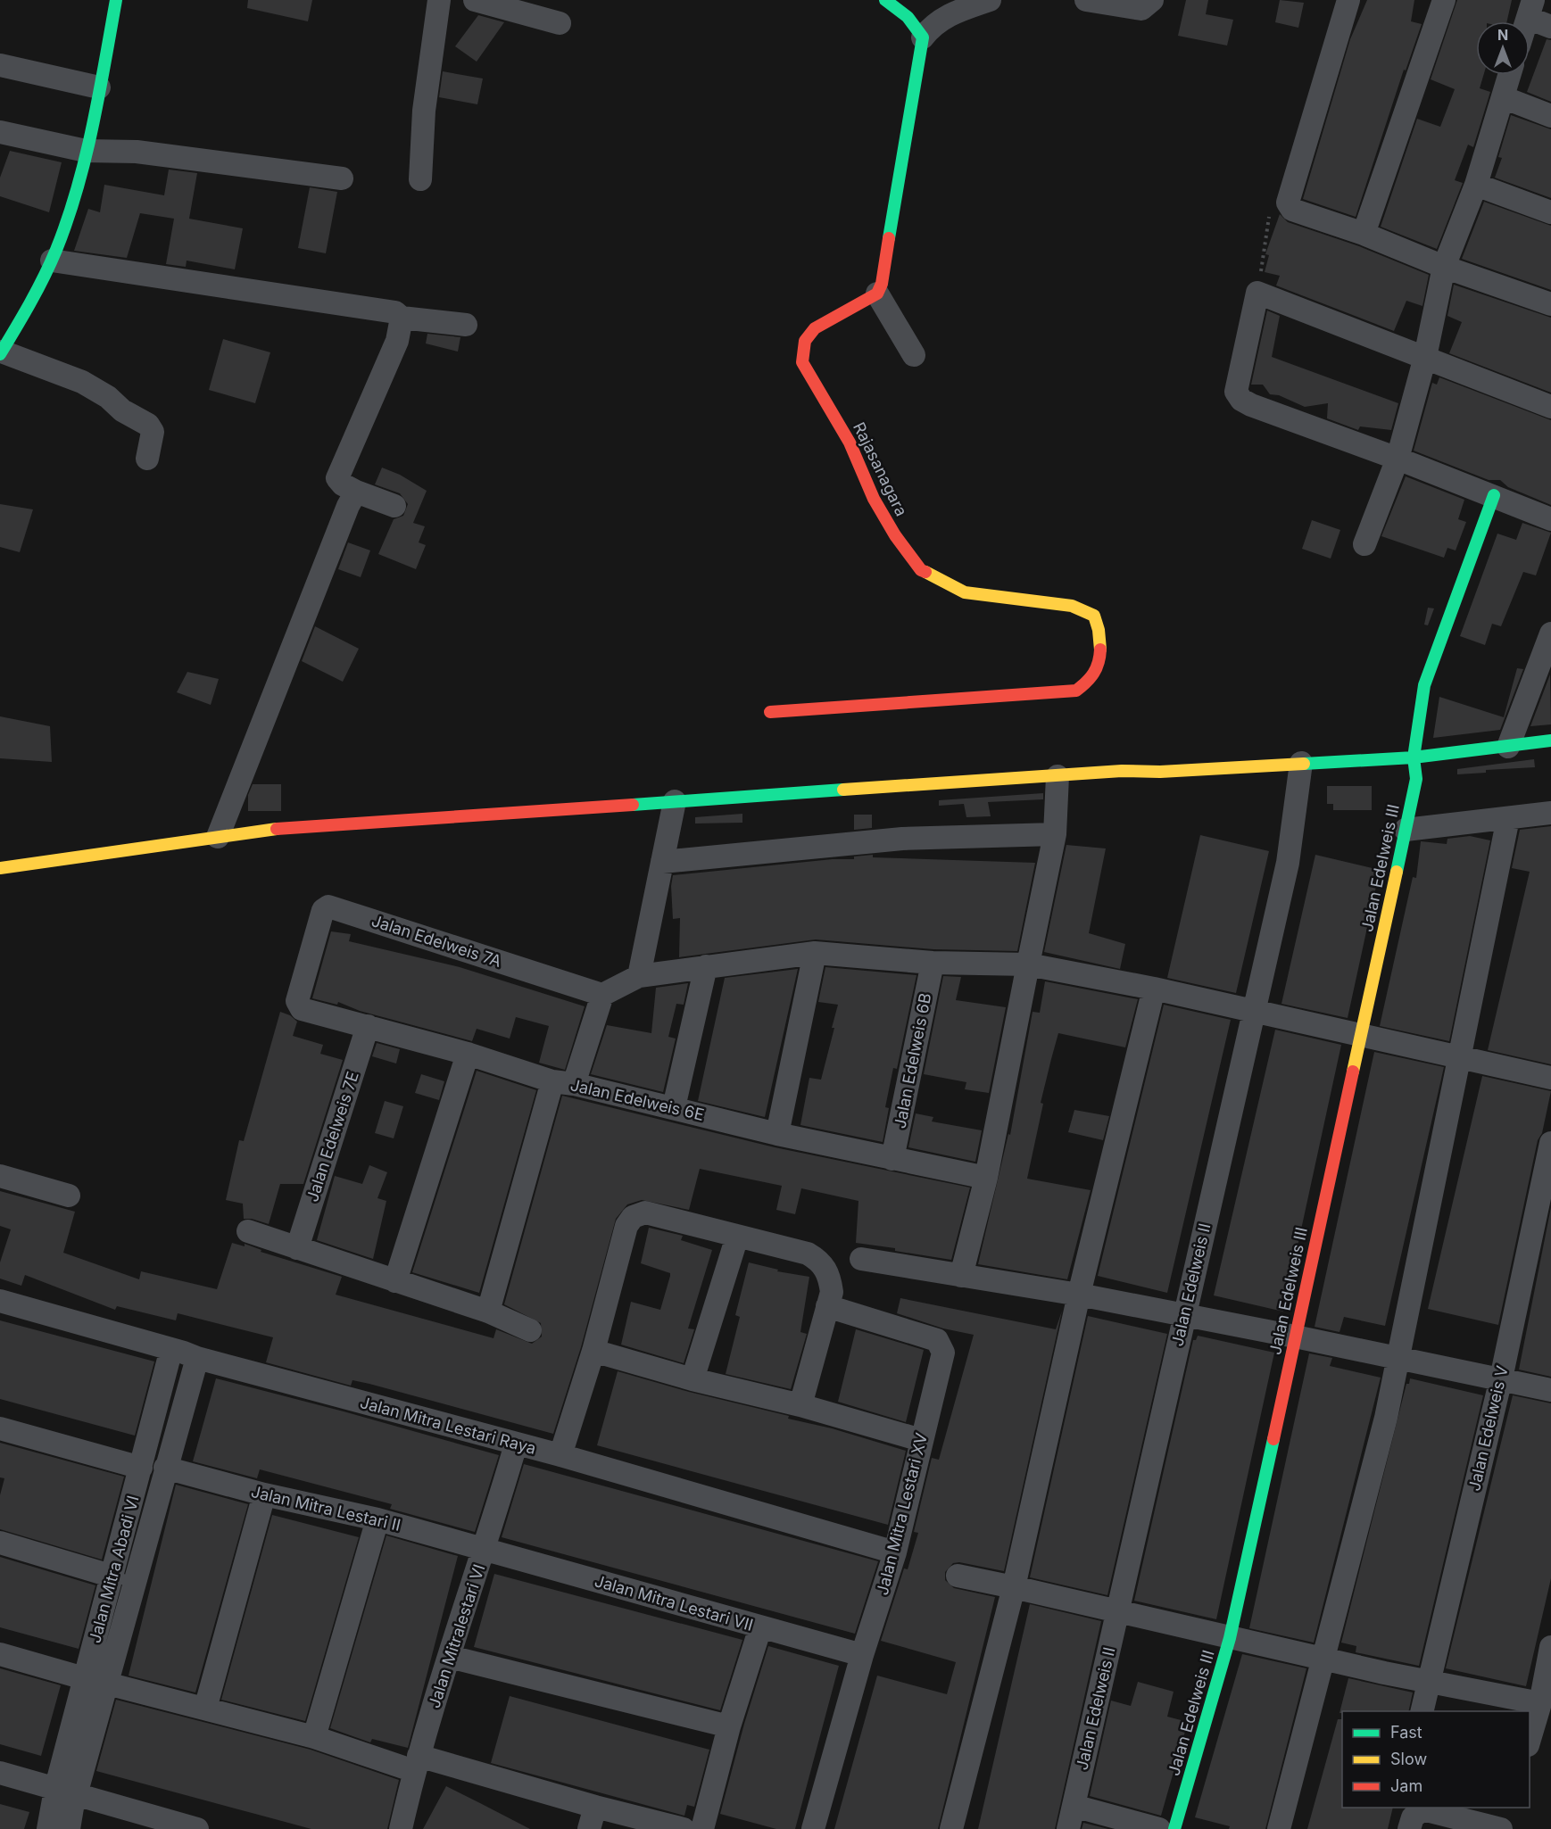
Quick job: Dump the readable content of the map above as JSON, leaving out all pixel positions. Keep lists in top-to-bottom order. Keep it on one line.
{"streets":{"street":["Rajasanagara","Jalan Edelweis III","Jalan Edelweis 7A","Jalan Edelweis 6B","Jalan Edelweis 6E","Jalan Edelweis 7E","Jalan Edelweis II","Jalan Mitra Lestari Raya","Jalan Edelweis V","Jalan Mitra Lestari II","Jalan Mitra Lestari XV","Jalan Mitra Abadi VI","Jalan Mitra Lestari VII","Jalan Mitralestari VI"]},"crossings":[["Jalan Edelweis 7A","Jalan Edelweis 6E"],["Jalan Edelweis 6B","Jalan Edelweis 6E"],["Jalan Edelweis 6E","Jalan Edelweis 7E"],["Jalan Mitra Lestari Raya","Jalan Mitra Lestari XV"],["Jalan Mitra Lestari Raya","Jalan Mitra Abadi VI"],["Jalan Mitra Lestari Raya","Jalan Mitralestari VI"],["Jalan Mitra Lestari II","Jalan Mitra Lestari VII"],["Jalan Mitra Lestari II","Jalan Mitralestari VI"],["Jalan Mitra Lestari XV","Jalan Mitra Lestari VII"],["Jalan Mitra Lestari VII","Jalan Mitralestari VI"]],"legend":["Fast","Slow","Jam"],"north":"top"}
